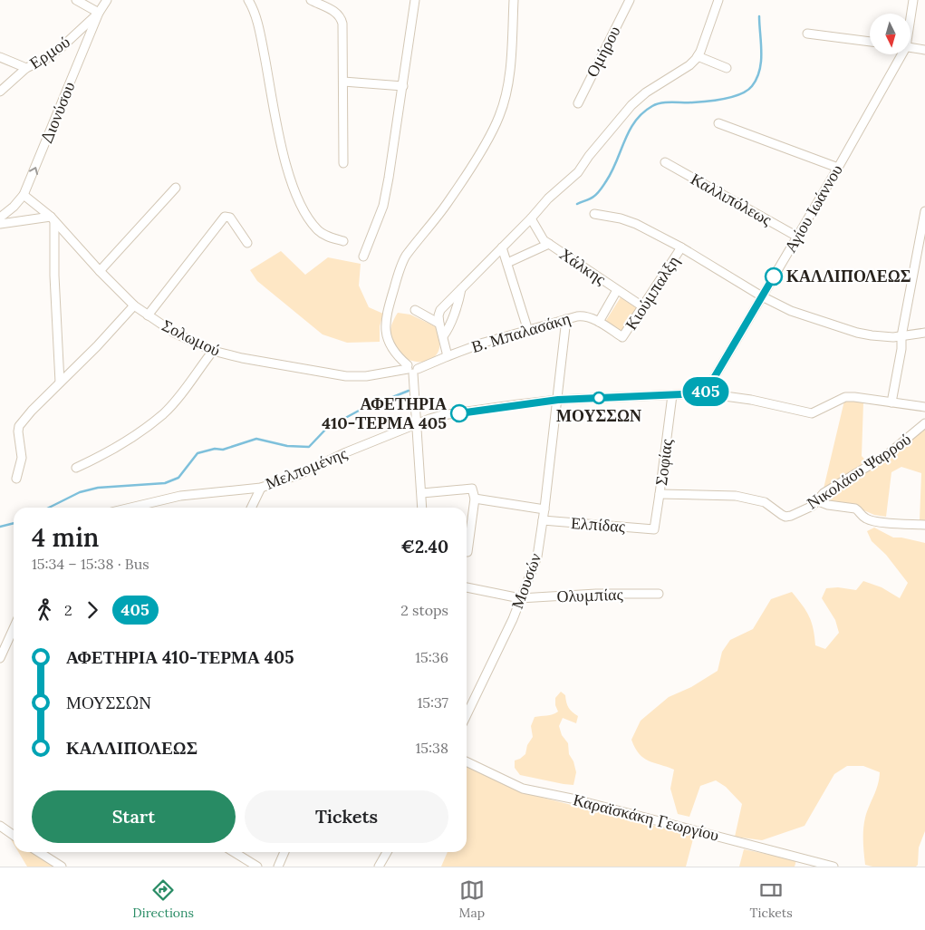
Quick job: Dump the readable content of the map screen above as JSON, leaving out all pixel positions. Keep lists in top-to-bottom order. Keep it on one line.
{"streets":{"street":["Ομήρου","Ερμού","Διονύσου","Καλλιπόλεως","Αγίου Ιωάννου","Χάλκης","Κιούμπαλξη","Β. Μπαλασάκη","Σολωμού","Σοφίας","Μελπομένης","Νικολάου Ψαρρού","Ελπίδας","Μουσών","Ολυμπίας","Καραϊσκάκη Γεωργίου"]},"crossings":[["Ερμού","Διονύσου"],["Διονύσου","Σολωμού"],["Καλλιπόλεως","Αγίου Ιωάννου"],["Αγίου Ιωάννου","Μελπομένης"],["Χάλκης","Κιούμπαλξη"],["Κιούμπαλξη","Β. Μπαλασάκη"],["Β. Μπαλασάκη","Σολωμού"],["Β. Μπαλασάκη","Μουσών"],["Σοφίας","Μελπομένης"],["Σοφίας","Νικολάου Ψαρρού"],["Σοφίας","Ελπίδας"],["Μελπομένης","Μουσών"],["Ελπίδας","Μουσών"],["Μουσών","Ολυμπίας"]],"one_way":["Διονύσου"],"places":["ΚΑΛΛΙΠΟΛΕΩΣ","ΜΟΥΣΣΩΝ","ΑΦΕΤΗΡΙΑ 410-ΤΕΡΜΑ 405"],"lines":["bus line 405"],"north":"bottom","page":{"on_map":"405","heading":["4 min","15:34 – 15:38 · Bus","€2.40"],"legs":["2","405","2 stops"],"list":[{"name":"ΑΦΕΤΗΡΙΑ 410-ΤΕΡΜΑ 405","value":"15:36"},{"name":"ΜΟΥΣΣΩΝ","value":"15:37"},{"name":"ΚΑΛΛΙΠΟΛΕΩΣ","value":"15:38"}],"buttons":["Start","Tickets"],"tabs":["Directions","Map","Tickets"]}}
